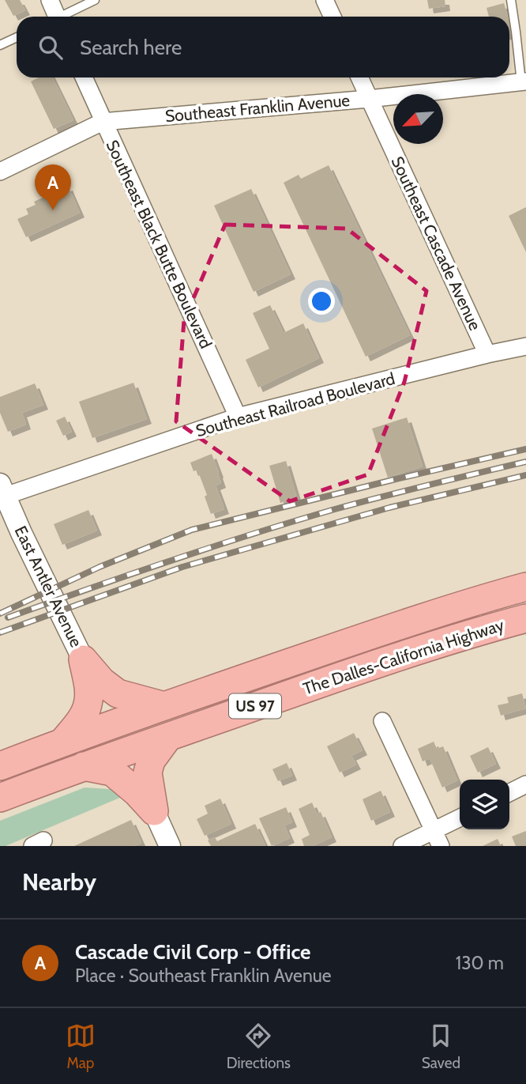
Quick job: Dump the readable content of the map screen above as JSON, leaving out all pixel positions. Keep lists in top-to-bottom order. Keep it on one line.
{"streets":{"highway":["The Dalles-California Highway","US 97"],"street":["Southeast Franklin Avenue","Southeast Cascade Avenue","Southeast Black Butte Boulevard","Southeast Railroad Boulevard","East Antler Avenue"]},"crossings":[["Southeast Franklin Avenue","Southeast Cascade Avenue"],["Southeast Franklin Avenue","Southeast Black Butte Boulevard"],["Southeast Cascade Avenue","Southeast Railroad Boulevard"],["Southeast Black Butte Boulevard","Southeast Railroad Boulevard"],["Southeast Railroad Boulevard","East Antler Avenue"]],"north":"bottom left","page":{"search":"Search here","pins":"A","heading":"Nearby","list":[{"mark":"A","name":"Cascade Civil Corp - Office","note":"Place · Southeast Franklin Avenue","value":"130 m"}],"nav":["Map","Directions","Saved"]}}
